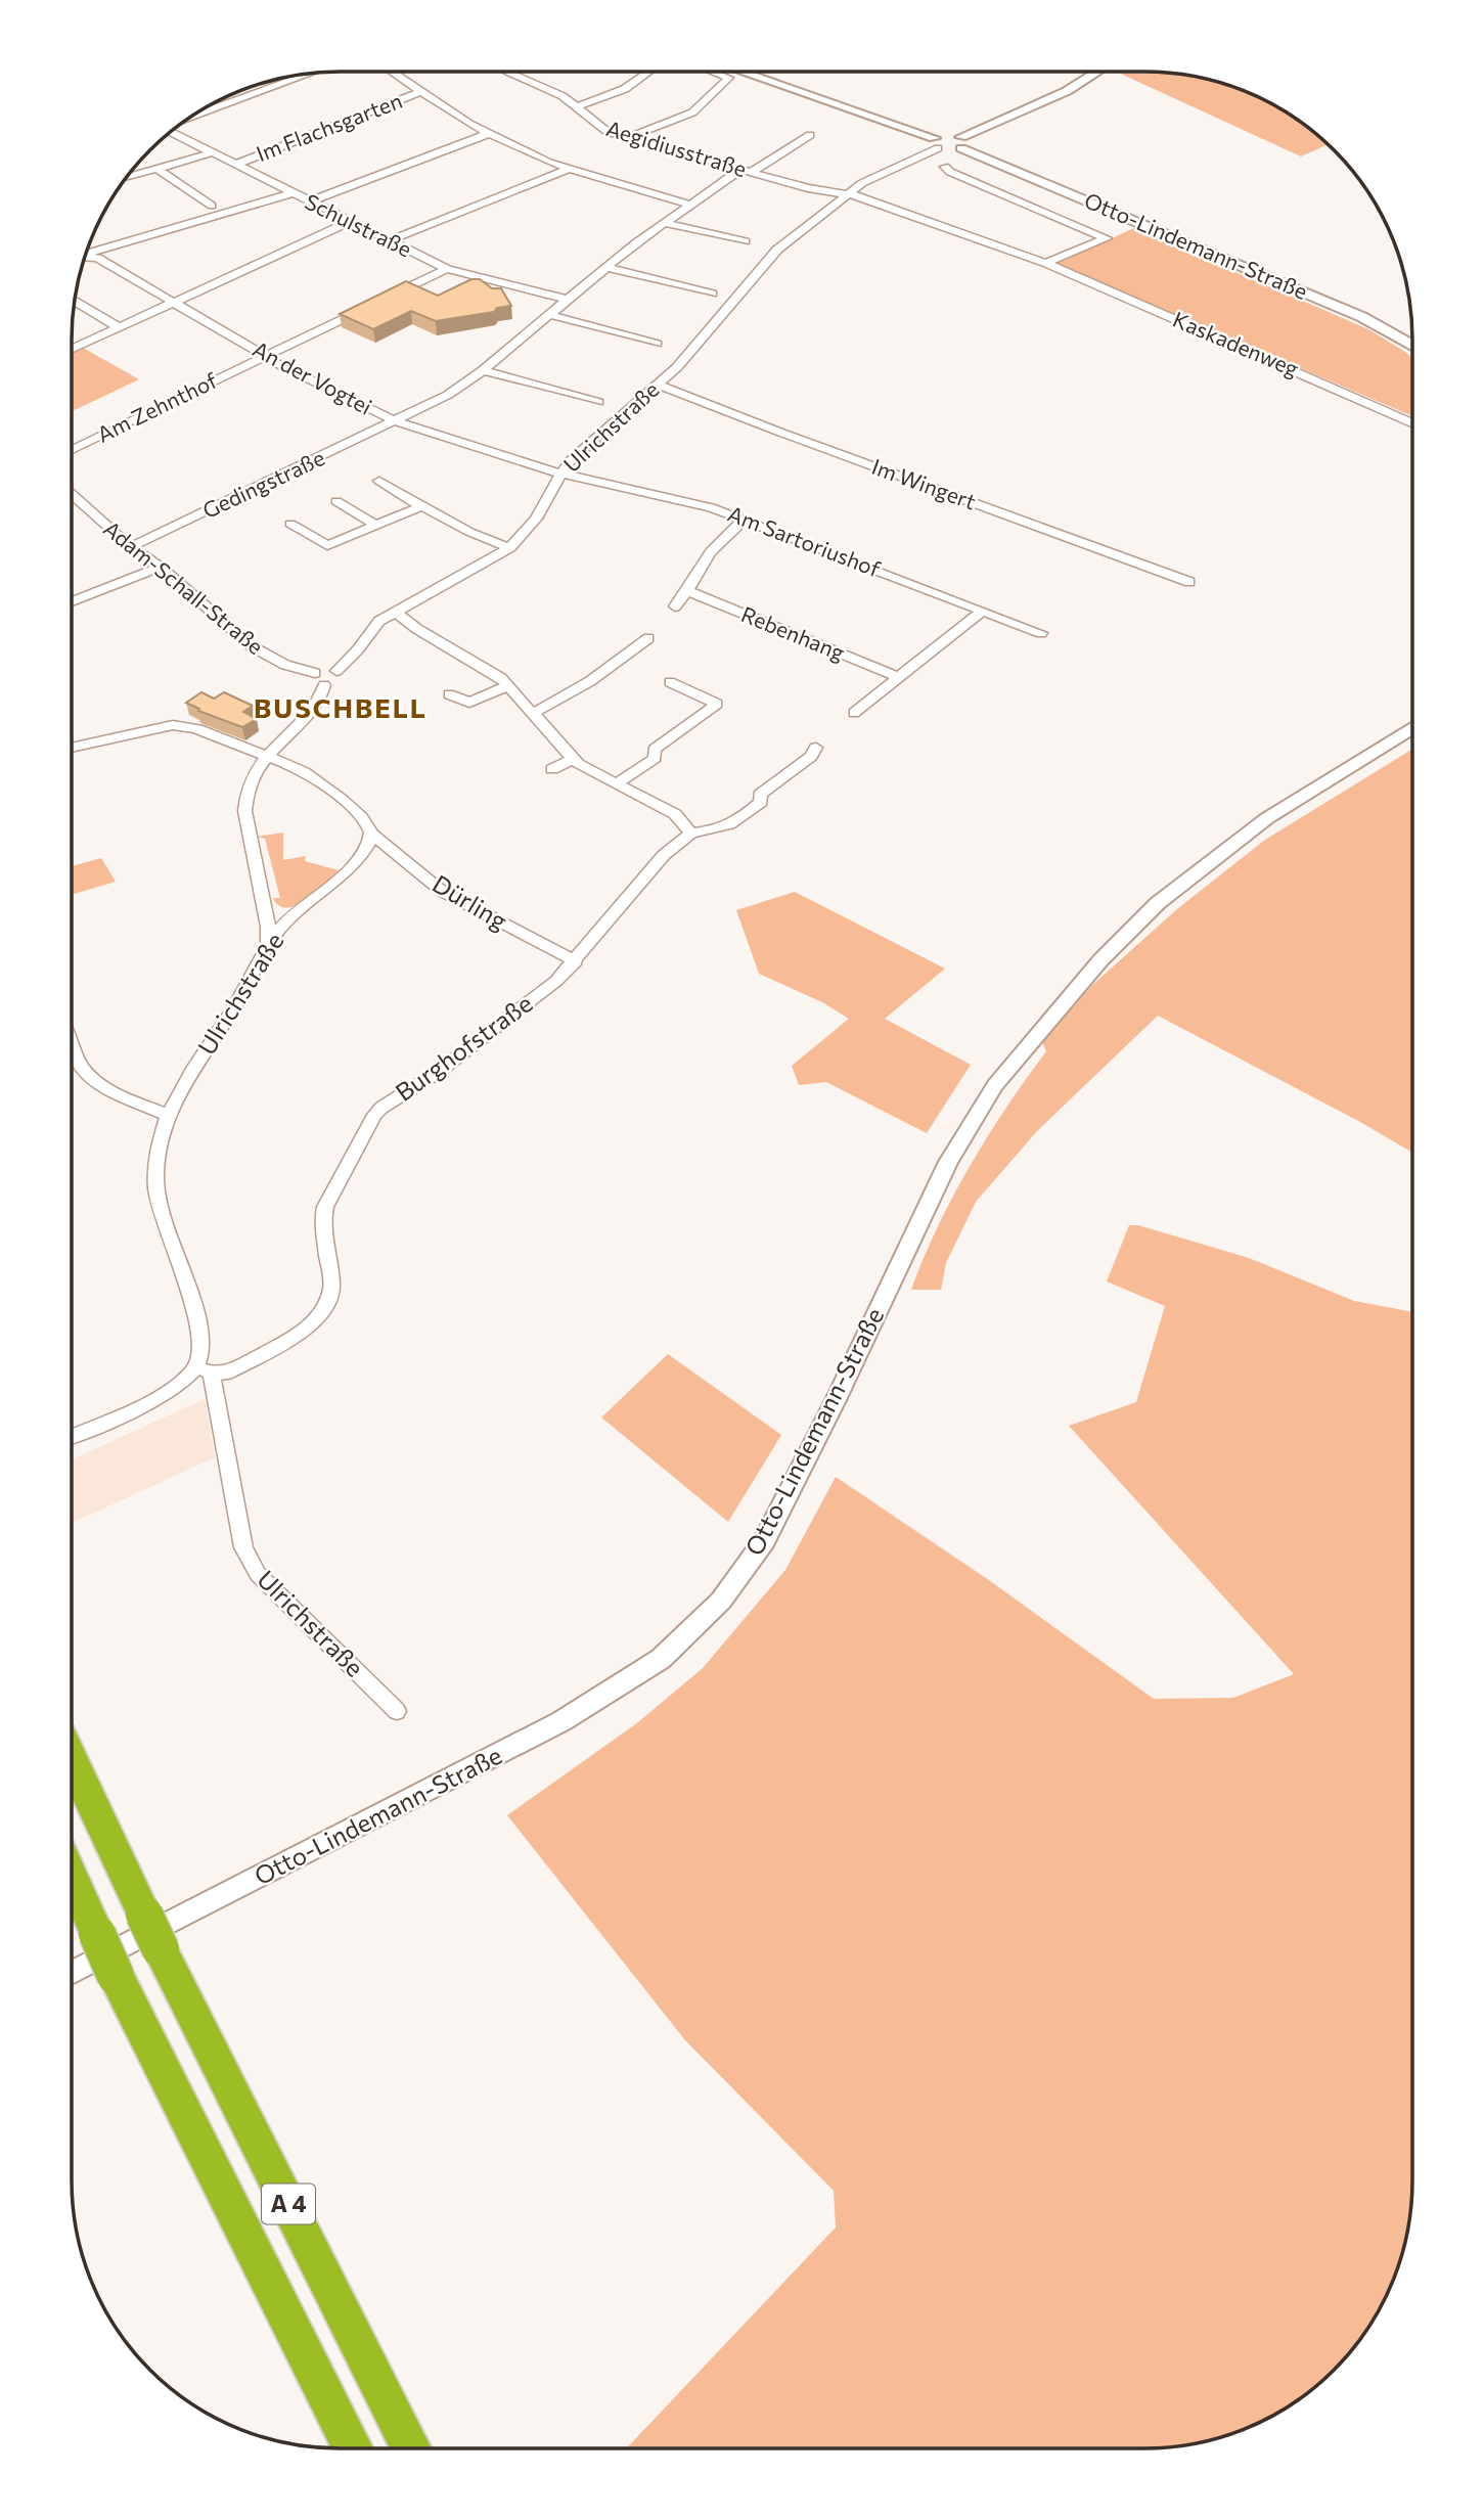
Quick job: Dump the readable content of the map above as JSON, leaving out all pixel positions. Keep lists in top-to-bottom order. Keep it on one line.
{"streets":{"highway":["A 4"],"street":["Im Flachsgarten","Aegidiusstraße","Schulstraße","Otto-Lindemann-Straße","Kaskadenweg","An der Vogtei","Am Zehnthof","Ulrichstraße","Gedingstraße","Im Wingert","Am Sartoriushof","Adam-Schall-Straße","Rebenhang","Dürling","Burghofstraße"]},"crossings":[["Im Flachsgarten","Schulstraße"],["Aegidiusstraße","Kaskadenweg"],["Aegidiusstraße","Ulrichstraße"],["Aegidiusstraße","Gedingstraße"],["Schulstraße","Gedingstraße"],["Otto-Lindemann-Straße","Ulrichstraße"],["Kaskadenweg","Ulrichstraße"],["An der Vogtei","Am Zehnthof"],["An der Vogtei","Ulrichstraße"],["An der Vogtei","Gedingstraße"],["An der Vogtei","Am Sartoriushof"],["Ulrichstraße","Im Wingert"],["Ulrichstraße","Am Sartoriushof"],["Ulrichstraße","Dürling"],["Ulrichstraße","Burghofstraße"],["Gedingstraße","Adam-Schall-Straße"],["Dürling","Burghofstraße"]],"districts":["BUSCHBELL"]}
